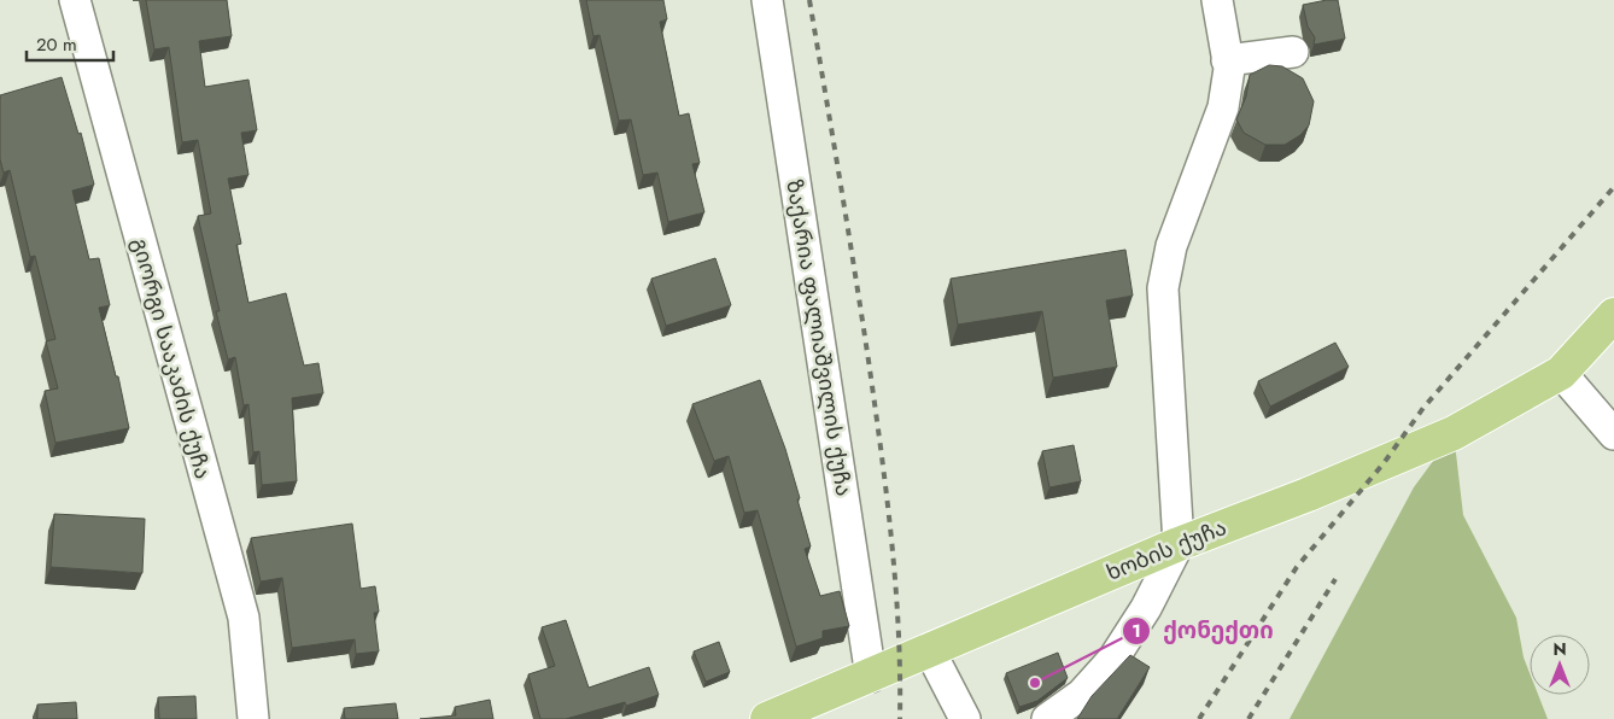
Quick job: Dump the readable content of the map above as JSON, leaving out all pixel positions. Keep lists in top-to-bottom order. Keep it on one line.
{"streets":{"main road":["ხობის ქუჩა"],"street":["ზაქარია ფალიაშვილის ქუჩა","გიორგი სააკაძის ქუჩა"]},"crossings":[["ზაქარია ფალიაშვილის ქუჩა","ხობის ქუჩა"]],"places":["ქონექთი"],"scale_bar":"20 m","north":"top"}
